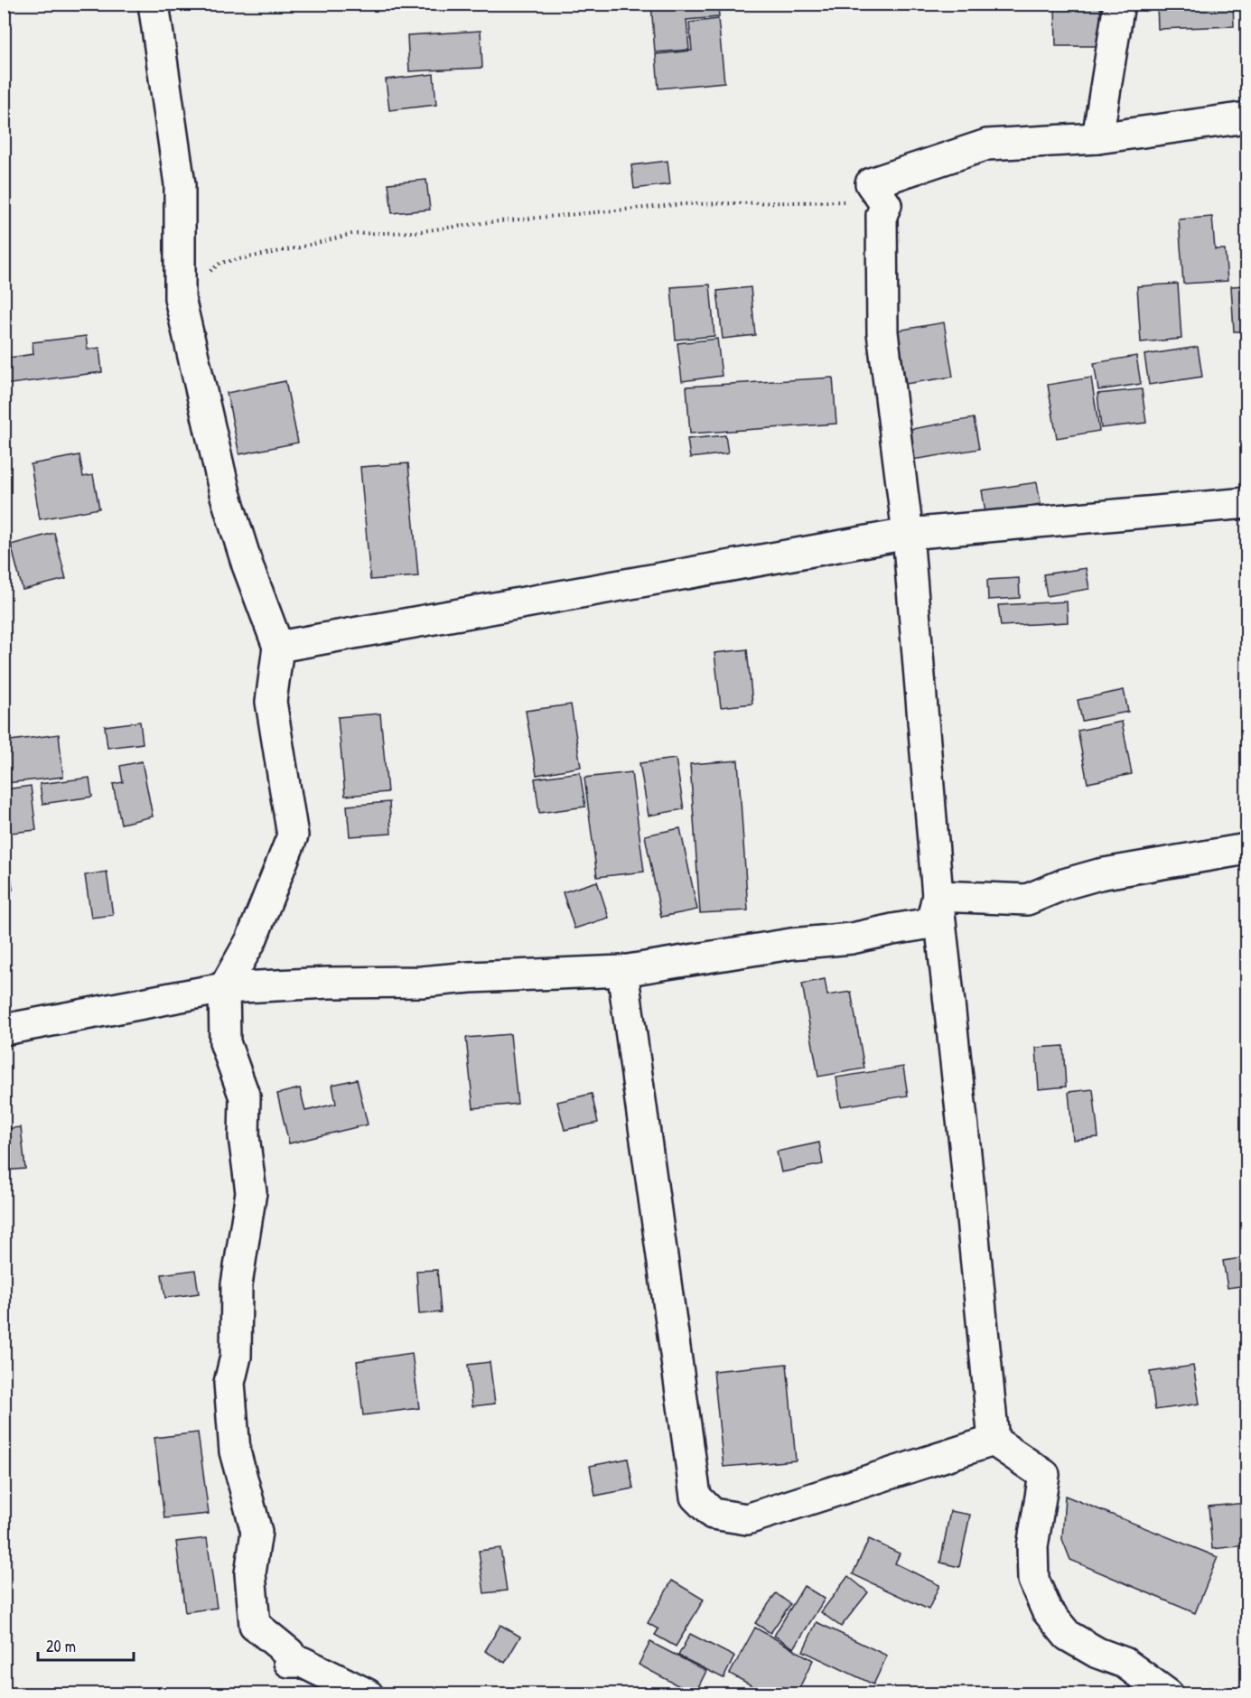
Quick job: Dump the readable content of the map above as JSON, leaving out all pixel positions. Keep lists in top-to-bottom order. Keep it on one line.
{"scale_bar":"20 m"}
